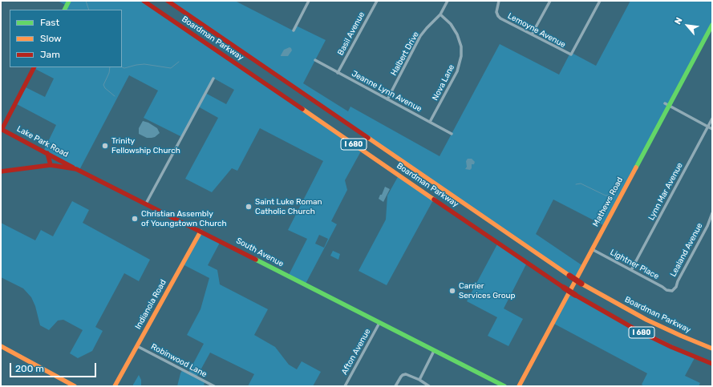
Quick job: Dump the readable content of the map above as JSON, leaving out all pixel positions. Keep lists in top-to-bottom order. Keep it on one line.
{"streets":{"main road":["Boardman Parkway","Lake Park Road","I 680","Mathews Road","South Avenue","Indianola Road"],"street":["Lemoyne Avenue","Basil Avenue","Halbert Drive","Nova Lane","Jeanne Lynn Avenue","Lynn Mar Avenue","Lealand Avenue","Lightner Place","Afton Avenue","Robinwood Lane"]},"crossings":[["Basil Avenue","Jeanne Lynn Avenue"],["Halbert Drive","Nova Lane"],["Halbert Drive","Jeanne Lynn Avenue"],["Nova Lane","Jeanne Lynn Avenue"],["Lake Park Road","South Avenue"],["Lynn Mar Avenue","Lightner Place"],["Mathews Road","Lightner Place"],["Lealand Avenue","Lightner Place"],["South Avenue","Indianola Road"],["South Avenue","Afton Avenue"],["Indianola Road","Robinwood Lane"]],"places":["Trinity Fellowship Church","Saint Luke Roman Catholic Church","Christian Assembly of Youngstown Church","Carrier Services Group"],"legend":["Fast","Slow","Jam"],"scale_bar":"200 m","north":"top left"}
